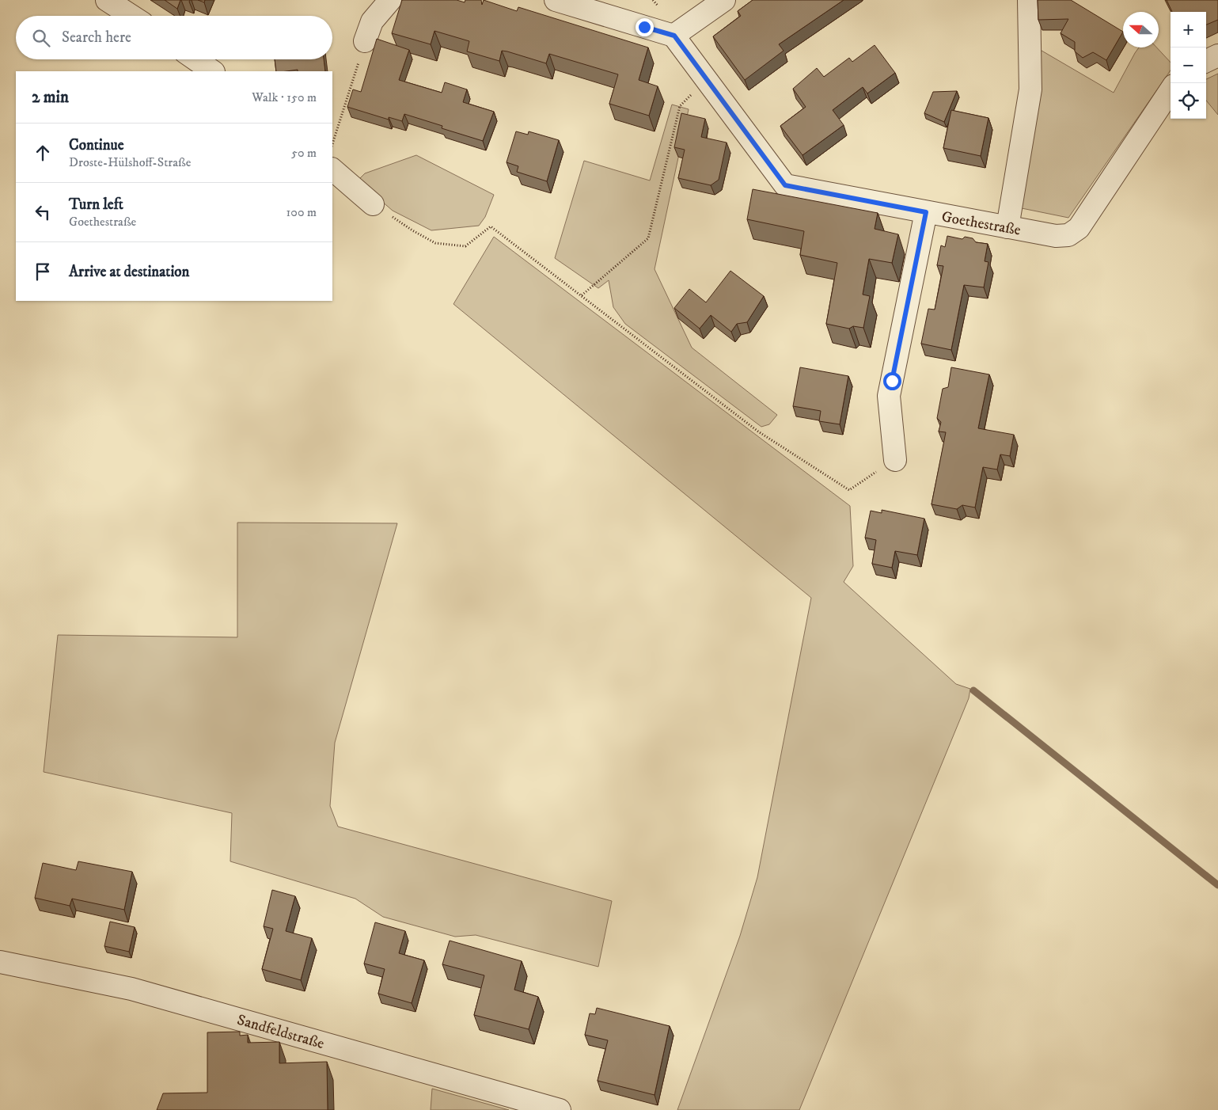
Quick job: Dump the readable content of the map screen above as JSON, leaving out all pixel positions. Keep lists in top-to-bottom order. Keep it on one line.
{"streets":{"street":["Goethestraße","Sandfeldstraße"]},"north":"left","page":{"map_buttons":["+","−"],"search":"Search here","heading":["2 min","Walk · 150 m"],"list":[["Continue","Droste-Hülshoff-Straße","50 m"],["Turn left","Goethestraße","100 m"],"Arrive at destination"]}}
